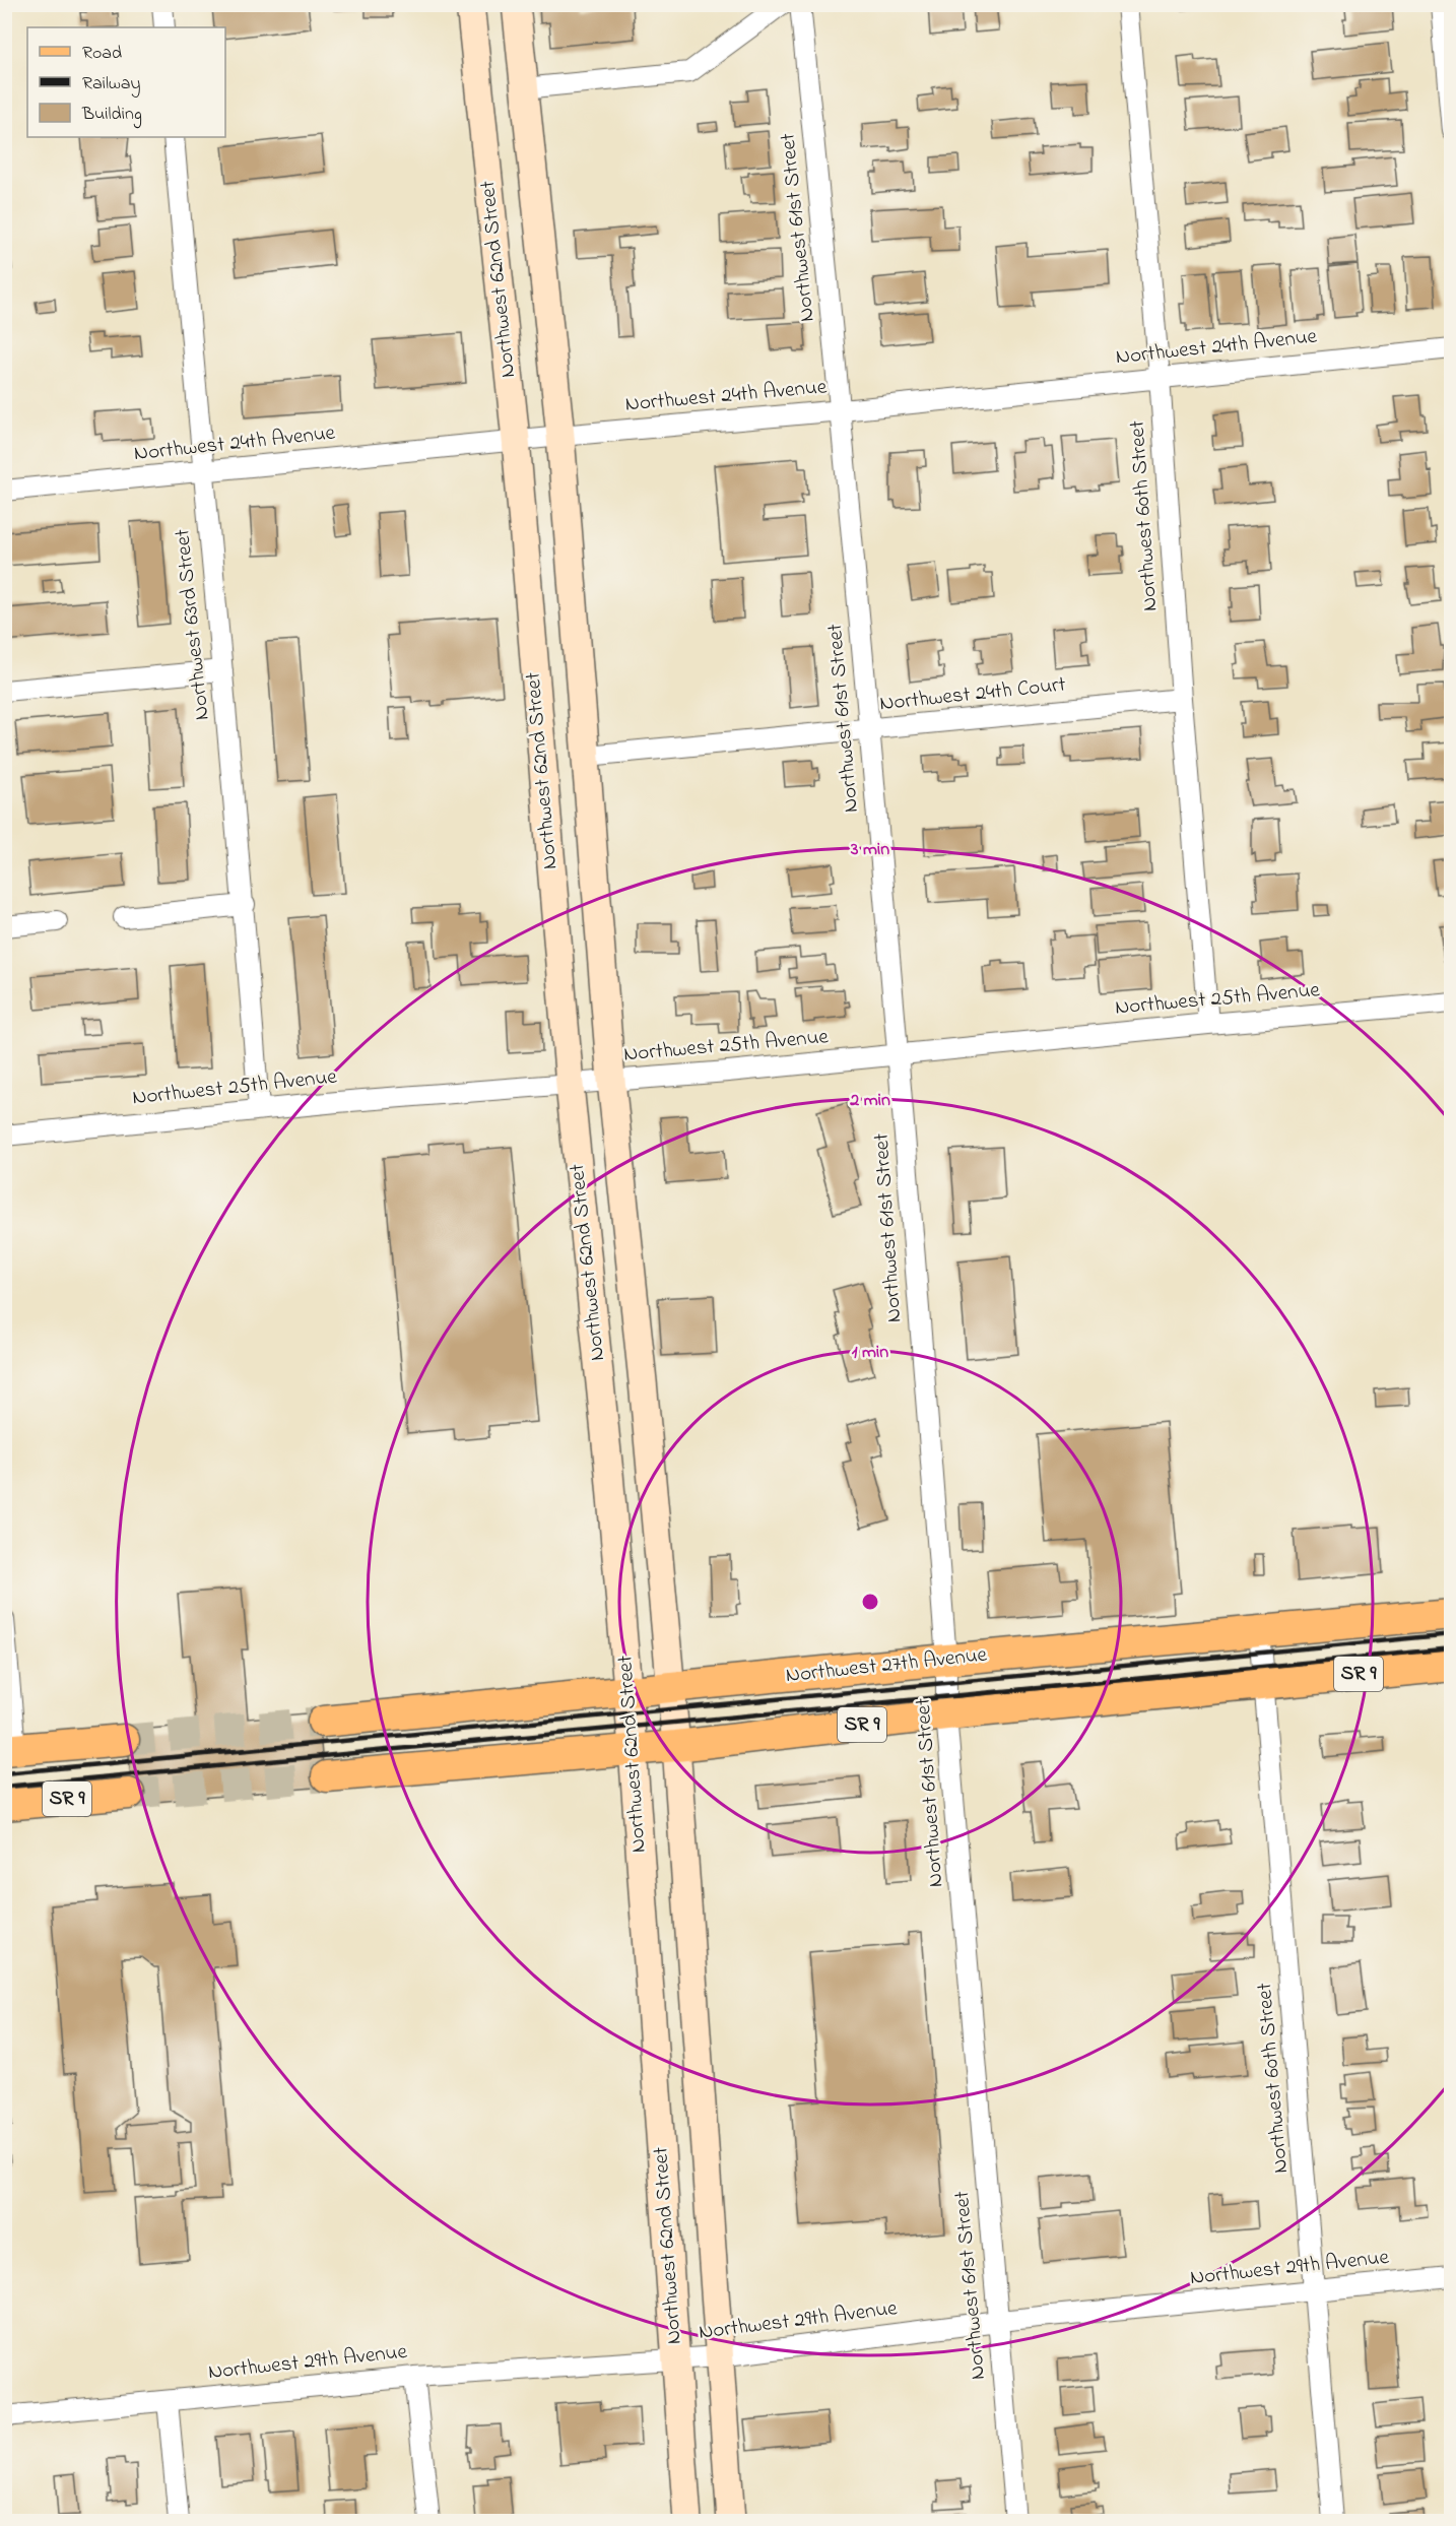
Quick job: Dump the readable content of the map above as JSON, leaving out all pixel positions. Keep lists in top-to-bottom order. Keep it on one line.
{"streets":{"main road":["Northwest 62nd Street","Northwest 27th Avenue","SR 9"],"street":["Northwest 61st Street","Northwest 24th Avenue","Northwest 60th Street","Northwest 63rd Street","Northwest 24th Court","Northwest 25th Avenue","Northwest 29th Avenue"]},"crossings":[["Northwest 61st Street","Northwest 24th Avenue"],["Northwest 61st Street","Northwest 24th Court"],["Northwest 61st Street","Northwest 25th Avenue"],["Northwest 61st Street","Northwest 27th Avenue"],["Northwest 61st Street","SR 9"],["Northwest 61st Street","Northwest 29th Avenue"],["Northwest 62nd Street","Northwest 24th Avenue"],["Northwest 62nd Street","Northwest 24th Court"],["Northwest 62nd Street","Northwest 25th Avenue"],["Northwest 62nd Street","Northwest 27th Avenue"],["Northwest 62nd Street","SR 9"],["Northwest 62nd Street","Northwest 29th Avenue"],["Northwest 24th Avenue","Northwest 60th Street"],["Northwest 24th Avenue","Northwest 63rd Street"],["Northwest 60th Street","Northwest 24th Court"],["Northwest 60th Street","Northwest 25th Avenue"],["Northwest 60th Street","Northwest 27th Avenue"],["Northwest 60th Street","SR 9"],["Northwest 60th Street","Northwest 29th Avenue"],["Northwest 63rd Street","Northwest 25th Avenue"]],"legend":["Road","Railway","Building"],"rings":["3 min","2 min","1 min"]}
